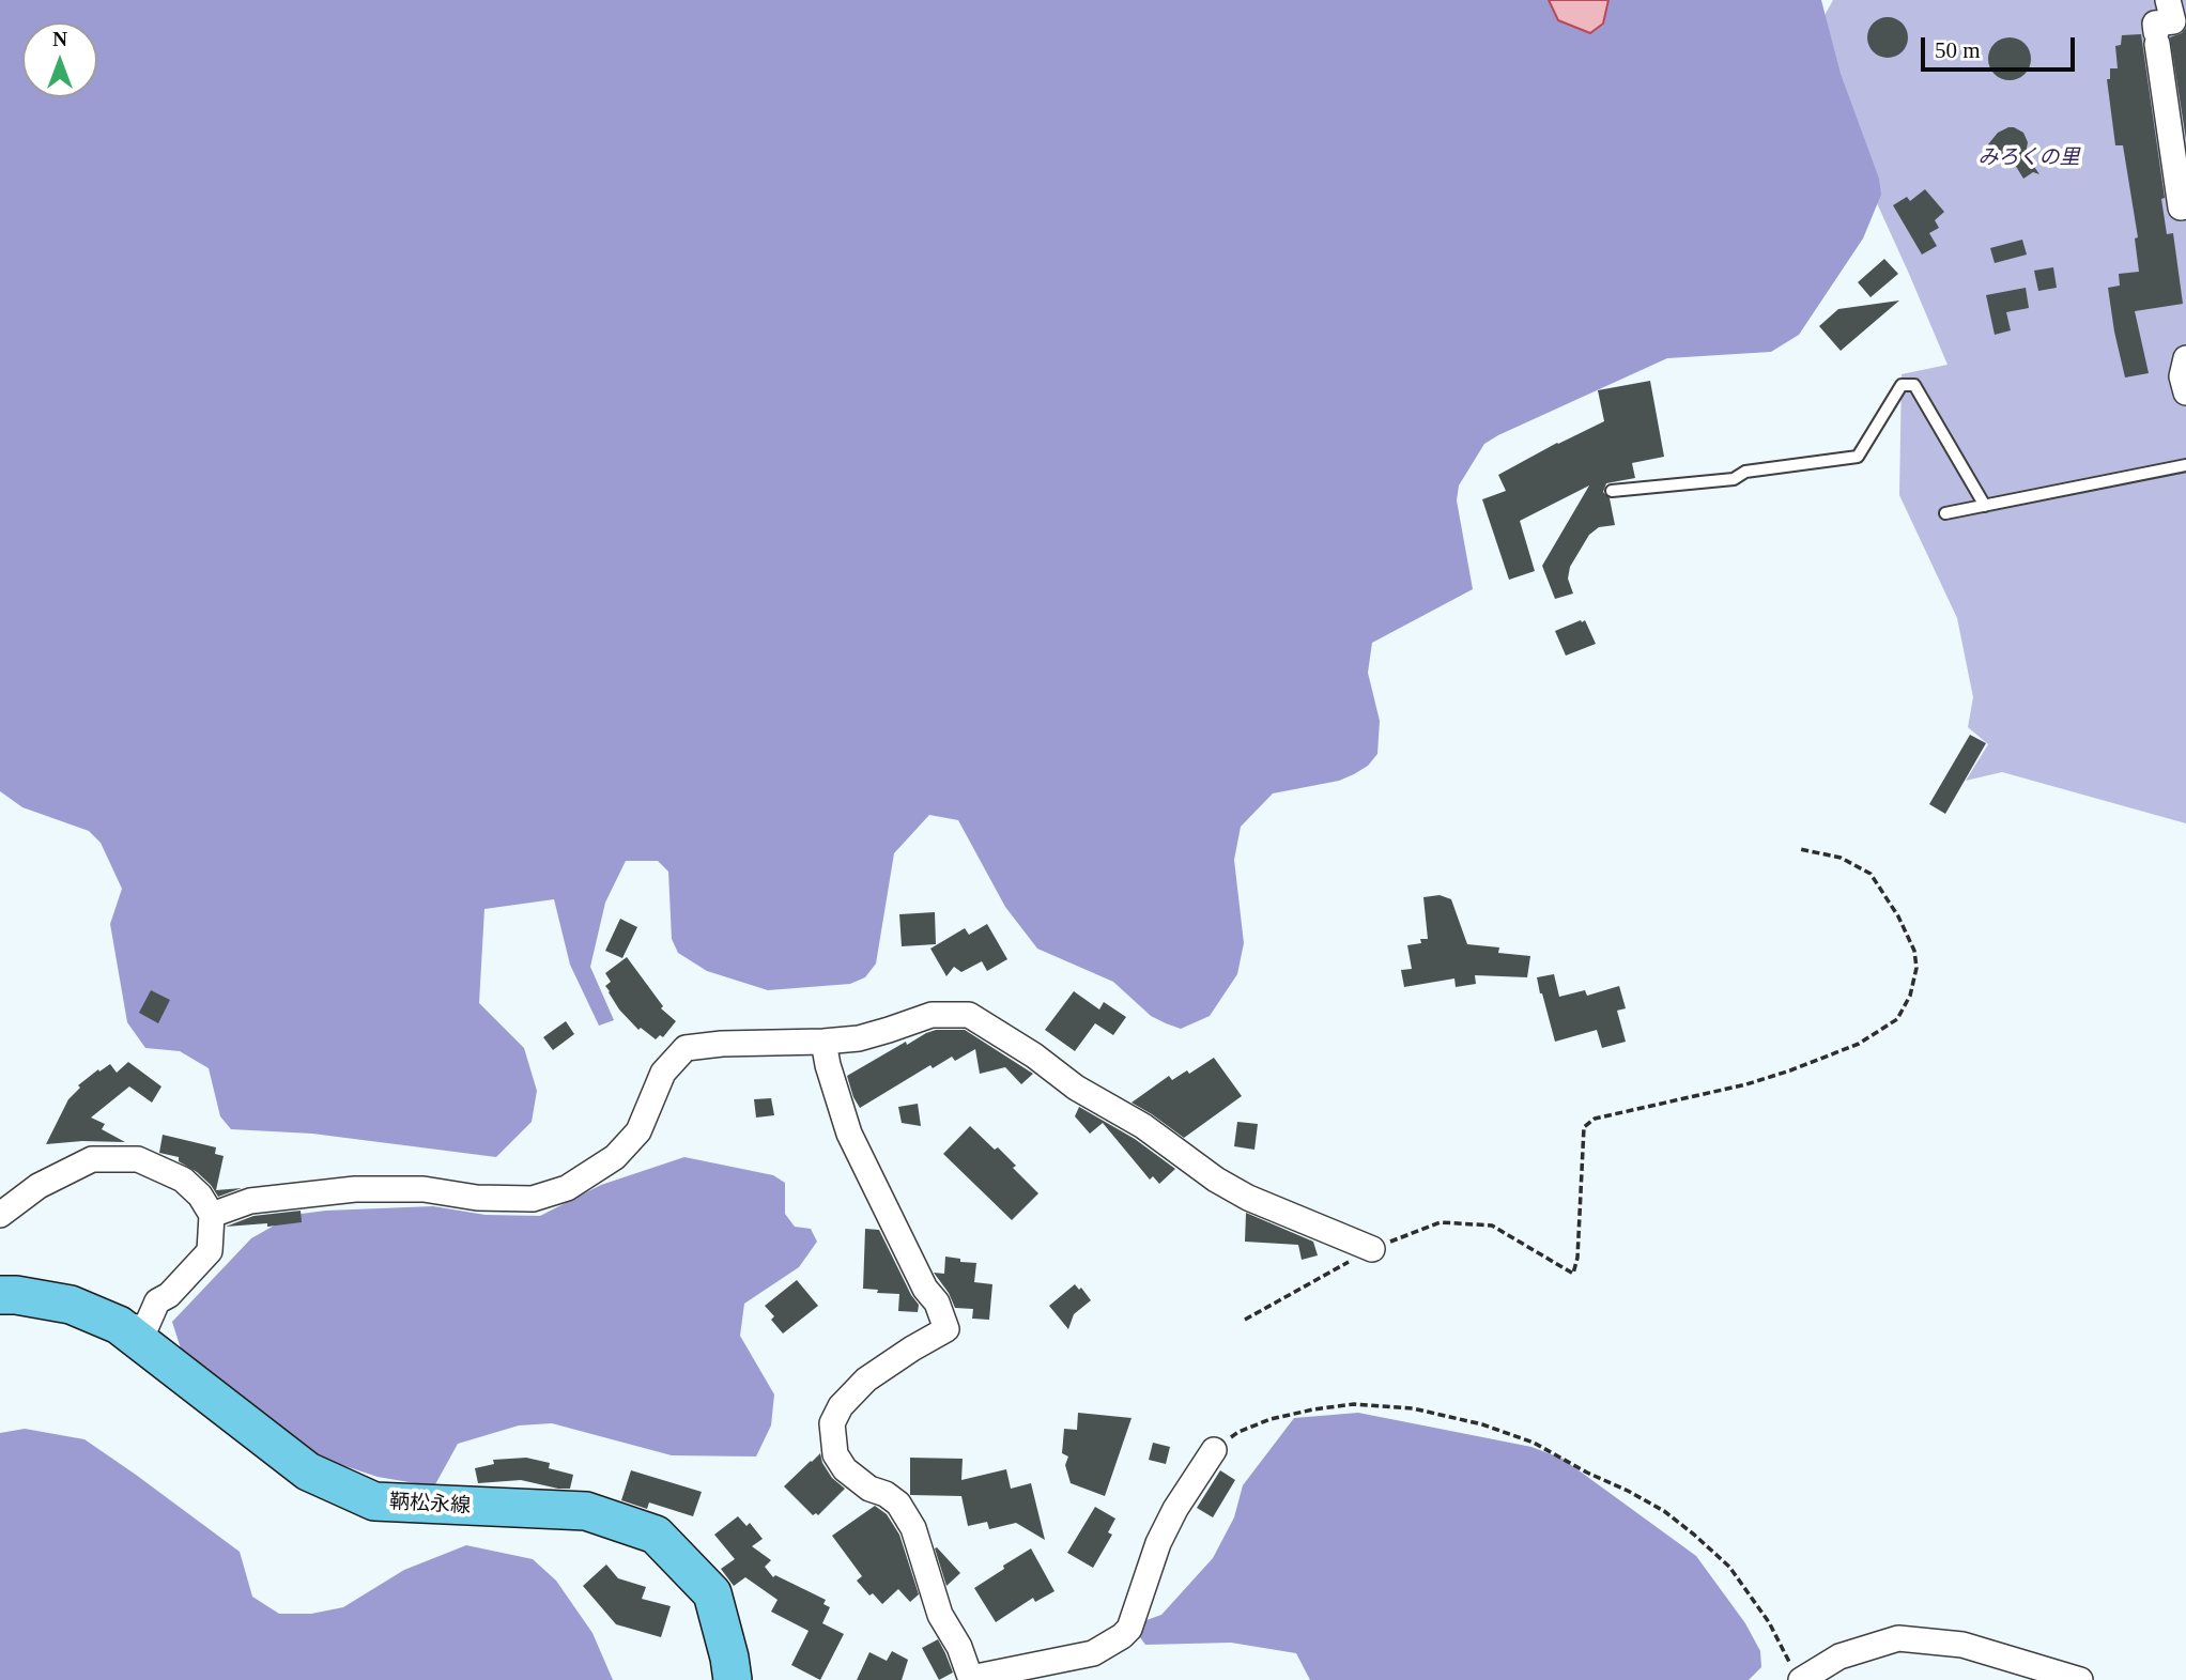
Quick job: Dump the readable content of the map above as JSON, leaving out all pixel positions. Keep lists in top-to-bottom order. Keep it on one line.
{"streets":{"main road":["鞆松永線"]},"parks":["みろくの里"],"scale_bar":"50 m","north":"top"}
